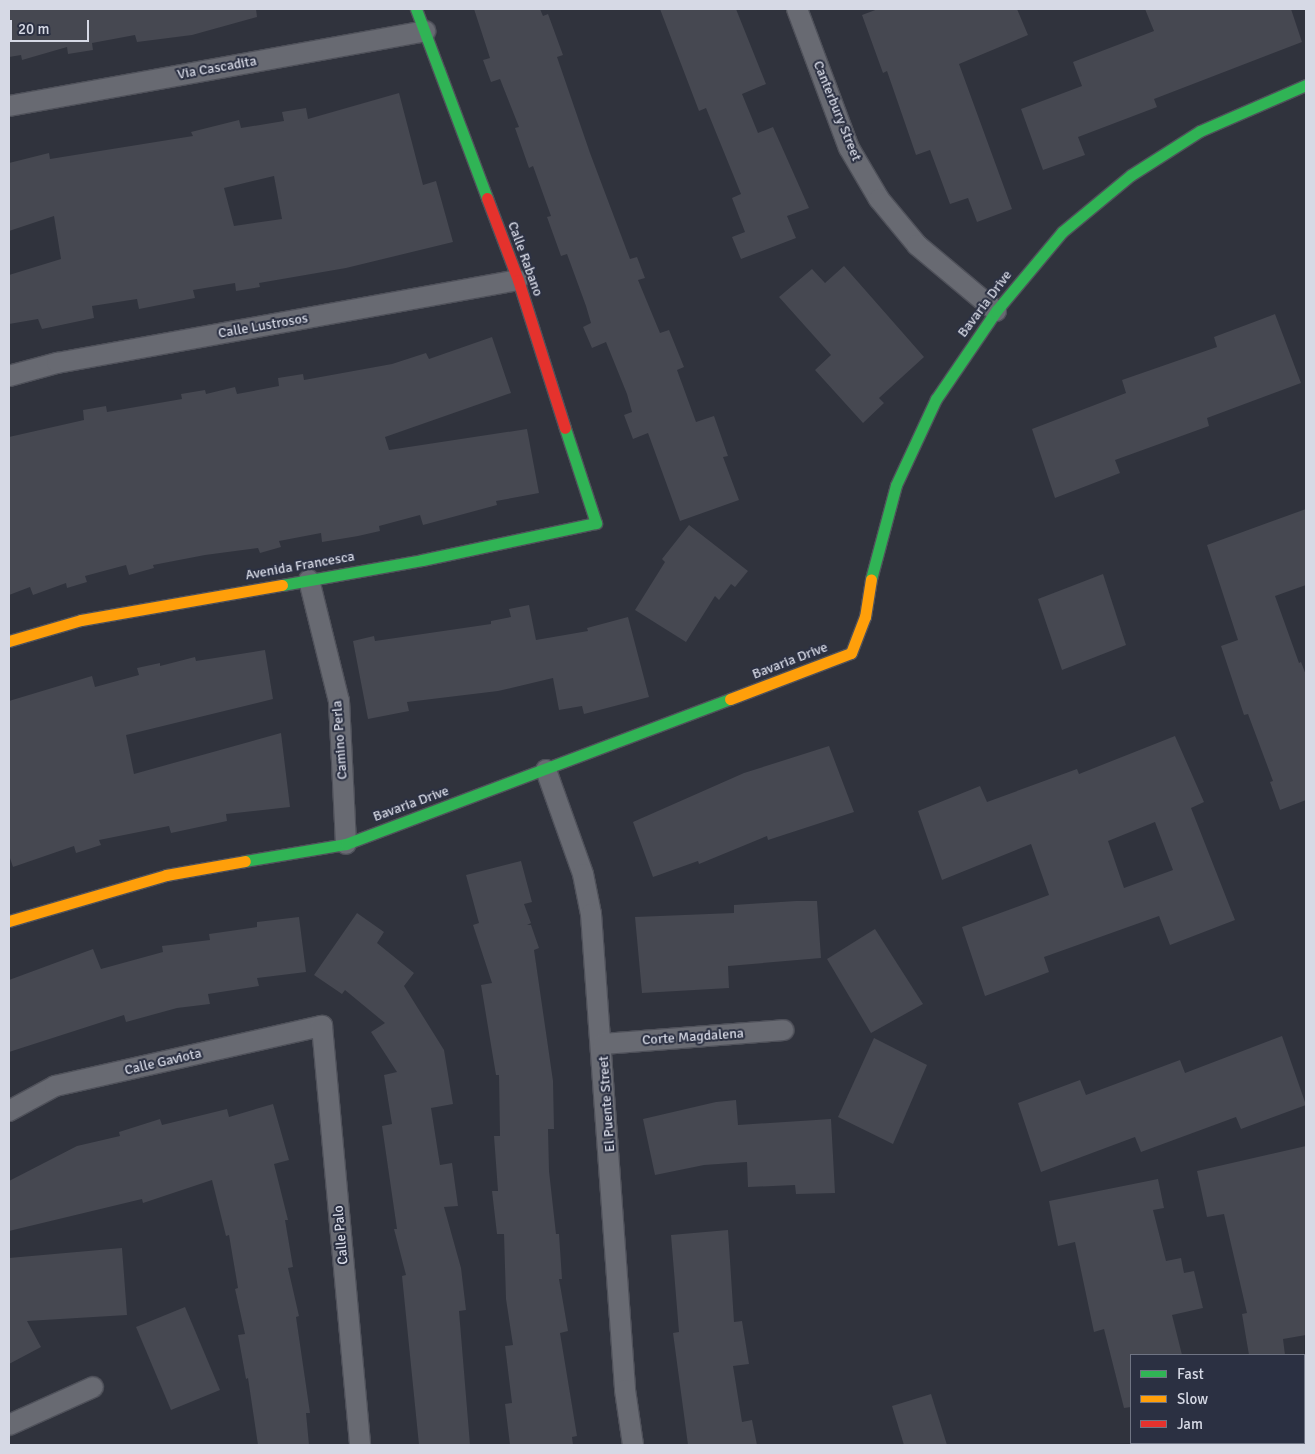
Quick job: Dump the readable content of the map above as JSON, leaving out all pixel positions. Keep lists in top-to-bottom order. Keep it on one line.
{"streets":{"street":["Via Cascadita","Canterbury Street","Calle Rabano","Bavaria Drive","Calle Lustrosos","Avenida Francesca","Camino Perla","Corte Magdalena","Calle Gaviota","El Puente Street","Calle Palo"]},"crossings":[["Via Cascadita","Calle Rabano"],["Canterbury Street","Bavaria Drive"],["Calle Rabano","Calle Lustrosos"],["Calle Rabano","Avenida Francesca"],["Bavaria Drive","Camino Perla"],["Bavaria Drive","El Puente Street"],["Avenida Francesca","Camino Perla"],["Corte Magdalena","El Puente Street"],["Calle Gaviota","Calle Palo"]],"legend":["Fast","Slow","Jam"],"scale_bar":"20 m"}
